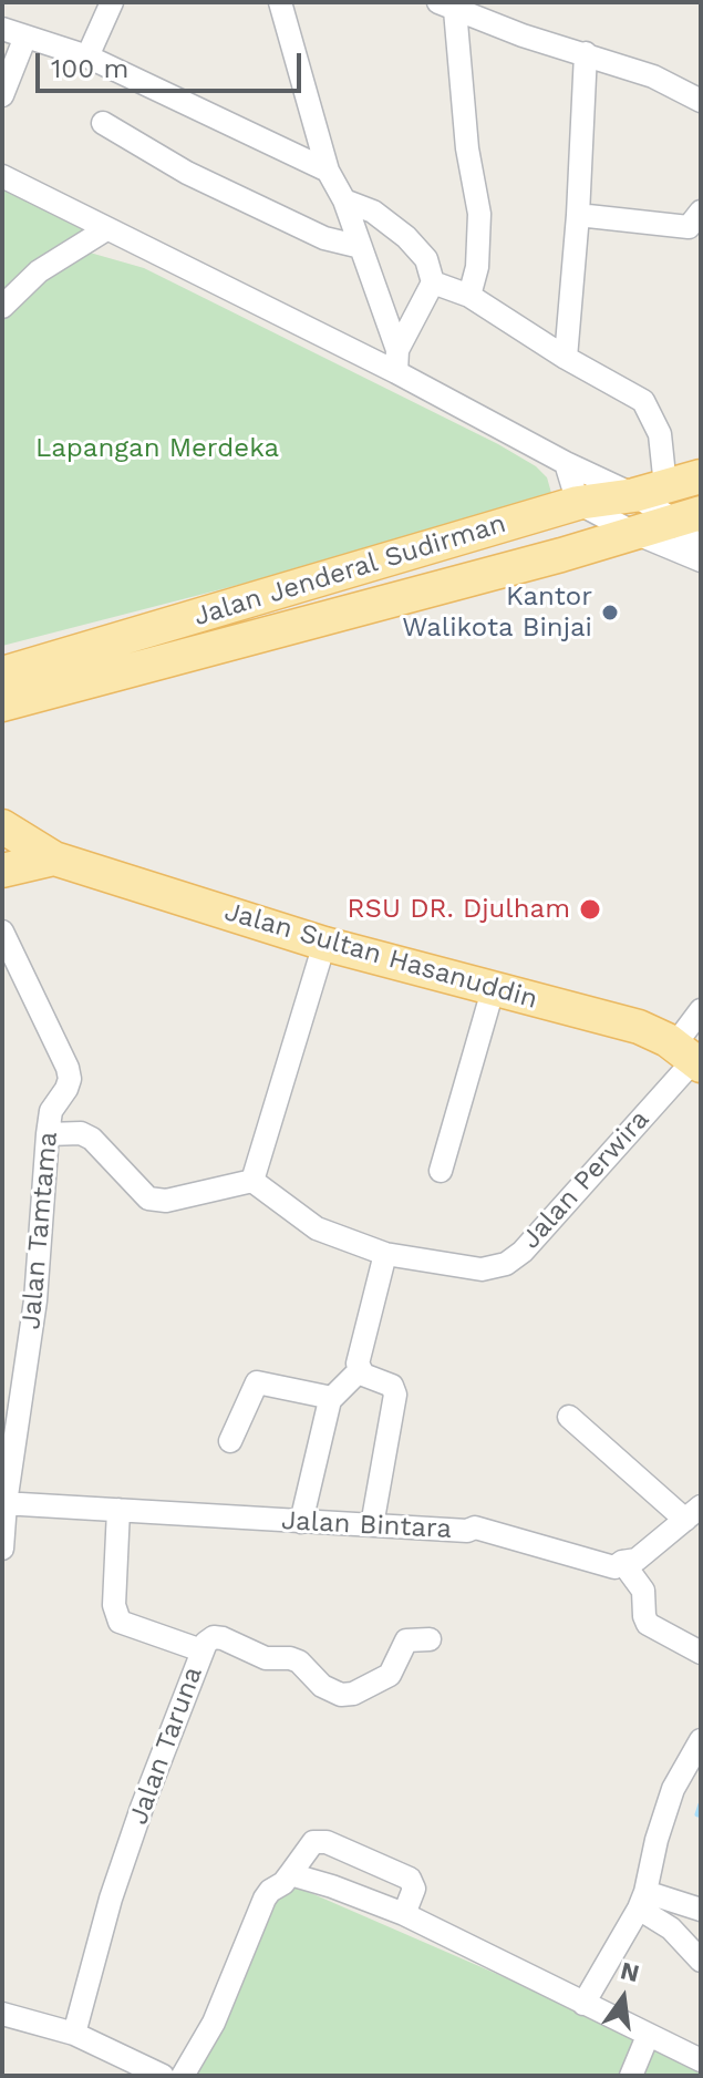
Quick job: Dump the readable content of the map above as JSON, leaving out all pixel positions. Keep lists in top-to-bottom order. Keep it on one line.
{"streets":{"main road":["Jalan Jenderal Sudirman","Jalan Sultan Hasanuddin"],"street":["Jalan Perwira","Jalan Tamtama","Jalan Bintara","Jalan Taruna"]},"crossings":[["Jalan Sultan Hasanuddin","Jalan Perwira"],["Jalan Tamtama","Jalan Bintara"],["Jalan Bintara","Jalan Taruna"]],"parks":["Lapangan Merdeka"],"places":["Kantor Walikota Binjai","RSU DR. Djulham"],"scale_bar":"100 m","north":"top"}
